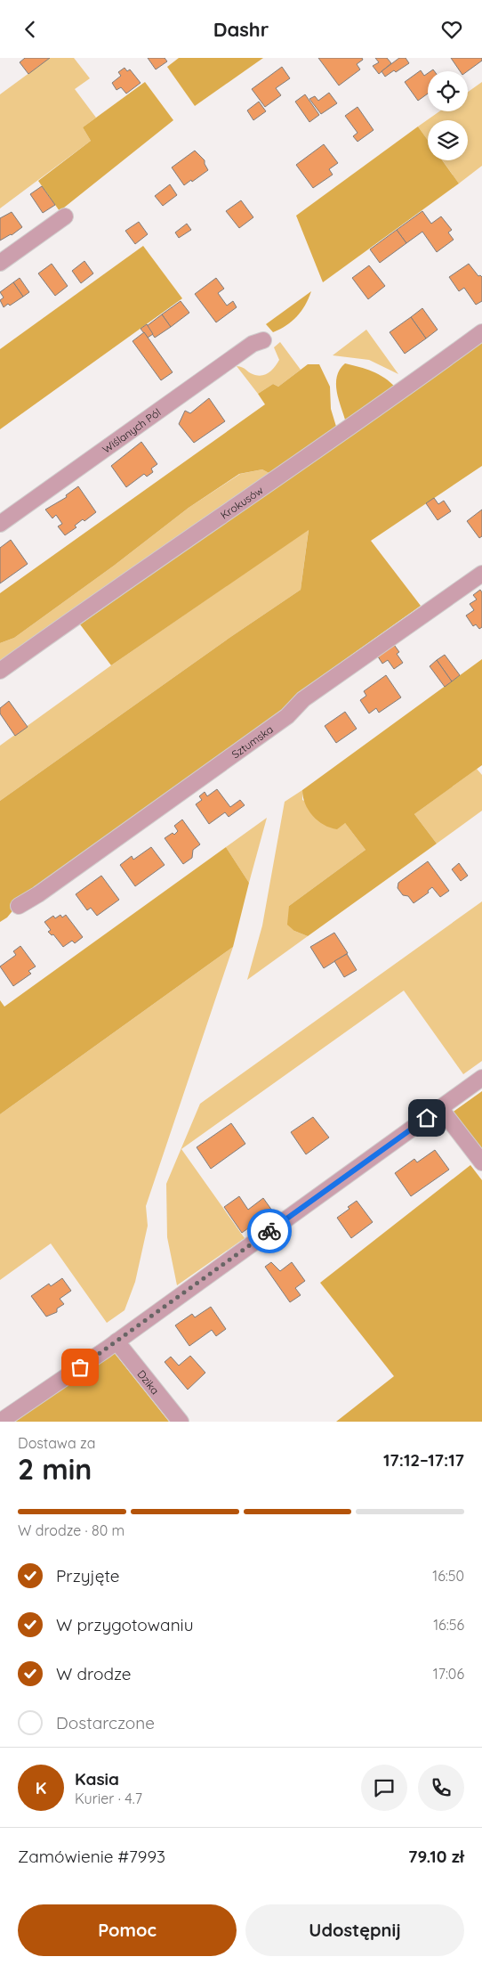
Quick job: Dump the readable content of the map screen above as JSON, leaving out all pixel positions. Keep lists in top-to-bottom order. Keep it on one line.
{"streets":{"street":["Wiślanych Pól","Krokusów","Sztumska","Dzika"]},"page":{"header":"Dashr","heading":["2 min","Dostawa za","17:12–17:17"],"panel":["Kasia","Kurier · 4.7","Zamówienie #7993","79.10 zł"],"bar":"W drodze · 80 m","list":[["Przyjęte","16:50"],["W przygotowaniu","16:56"],["W drodze","17:06"],"Dostarczone"],"round":"K","buttons":["Pomoc","Udostępnij"]}}
